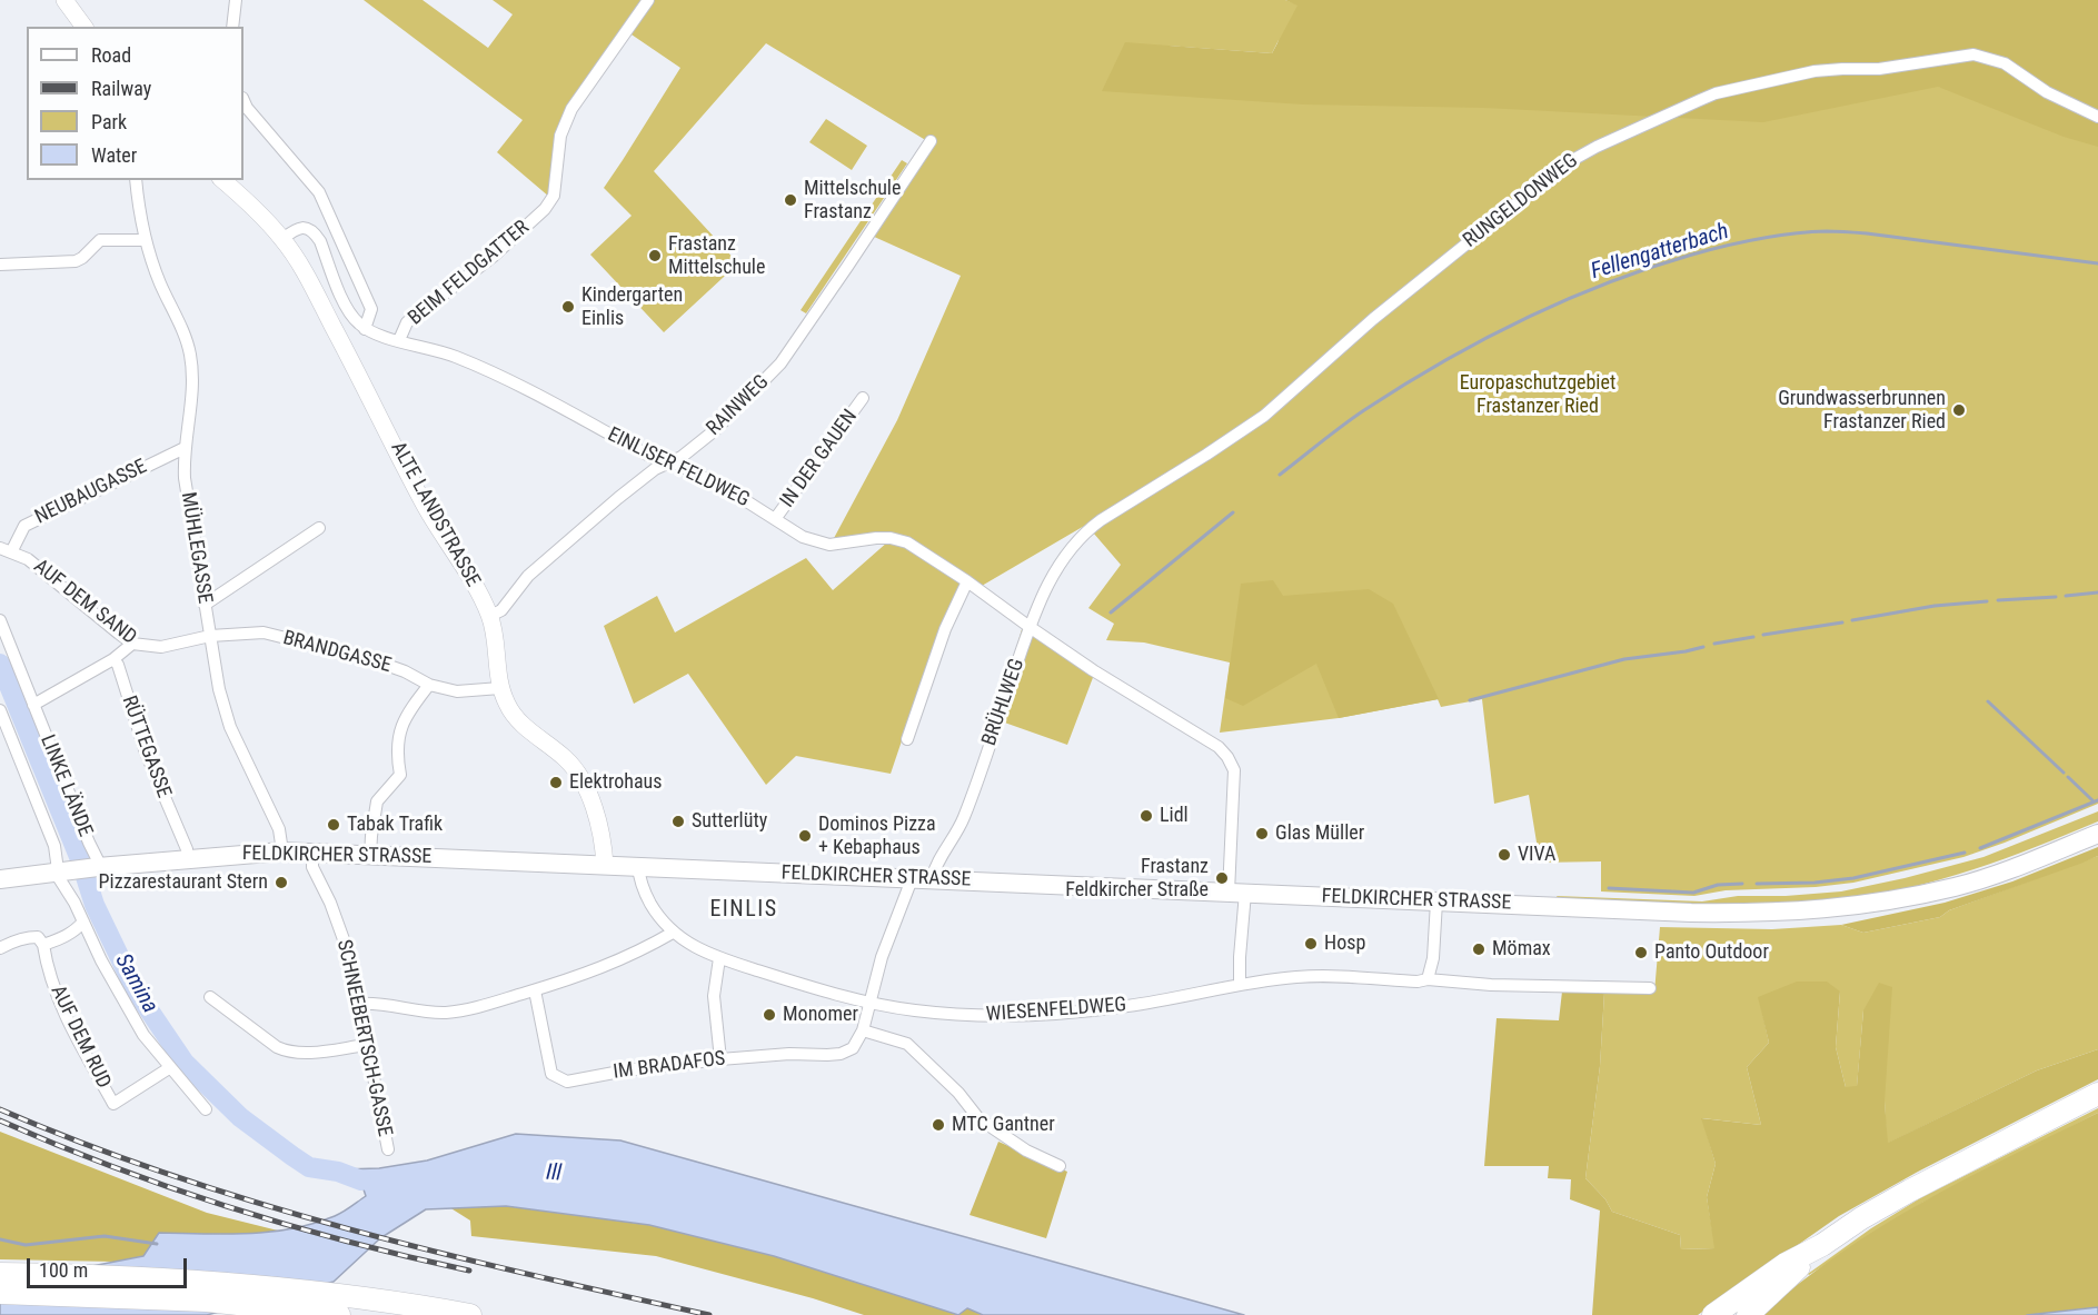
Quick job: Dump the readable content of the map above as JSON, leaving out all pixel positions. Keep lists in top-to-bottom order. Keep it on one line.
{"streets":{"main road":["ALTE LANDSTRASSE","FELDKIRCHER STRASSE"],"street":["RUNGELDONWEG","BEIM FELDGATTER","RAINWEG","IN DER GAUEN","EINLISER FELDWEG","NEUBAUGASSE","MÜHLEGASSE","AUF DEM SAND","BRANDGASSE","BRÜHLWEG","RÜTTEGASSE","LINKE LÄNDE","WIESENFELDWEG","AUF DEM RUD","SCHNEEBERTSCH-GASSE","IM BRADAFOS"]},"crossings":[["RUNGELDONWEG","BRÜHLWEG"],["BEIM FELDGATTER","EINLISER FELDWEG"],["RAINWEG","EINLISER FELDWEG"],["RAINWEG","ALTE LANDSTRASSE"],["IN DER GAUEN","EINLISER FELDWEG"],["EINLISER FELDWEG","BRÜHLWEG"],["EINLISER FELDWEG","FELDKIRCHER STRASSE"],["NEUBAUGASSE","MÜHLEGASSE"],["NEUBAUGASSE","AUF DEM SAND"],["ALTE LANDSTRASSE","BRANDGASSE"],["ALTE LANDSTRASSE","FELDKIRCHER STRASSE"],["MÜHLEGASSE","AUF DEM SAND"],["MÜHLEGASSE","BRANDGASSE"],["MÜHLEGASSE","FELDKIRCHER STRASSE"],["AUF DEM SAND","BRANDGASSE"],["BRÜHLWEG","FELDKIRCHER STRASSE"],["RÜTTEGASSE","FELDKIRCHER STRASSE"],["LINKE LÄNDE","FELDKIRCHER STRASSE"],["FELDKIRCHER STRASSE","WIESENFELDWEG"],["FELDKIRCHER STRASSE","SCHNEEBERTSCH-GASSE"],["WIESENFELDWEG","IM BRADAFOS"]],"districts":["EINLIS"],"water":["Fellengatterbach","Samina","Ill"],"parks":["Europaschutzgebiet Frastanzer Ried"],"places":["Mittelschule Frastanz","Frastanz Mittelschule","Kindergarten Einlis","Grundwasserbrunnen Frastanzer Ried","Elektrohaus","Lidl","Sutterlüty","Tabak Trafik","Glas Müller","Dominos Pizza + Kebaphaus","VIVA","Frastanz Feldkircher Straße","Pizzarestaurant Stern","Hosp","Mömax","Panto Outdoor","Monomer","MTC Gantner"],"legend":["Road","Railway","Park","Water"],"scale_bar":"100 m"}
